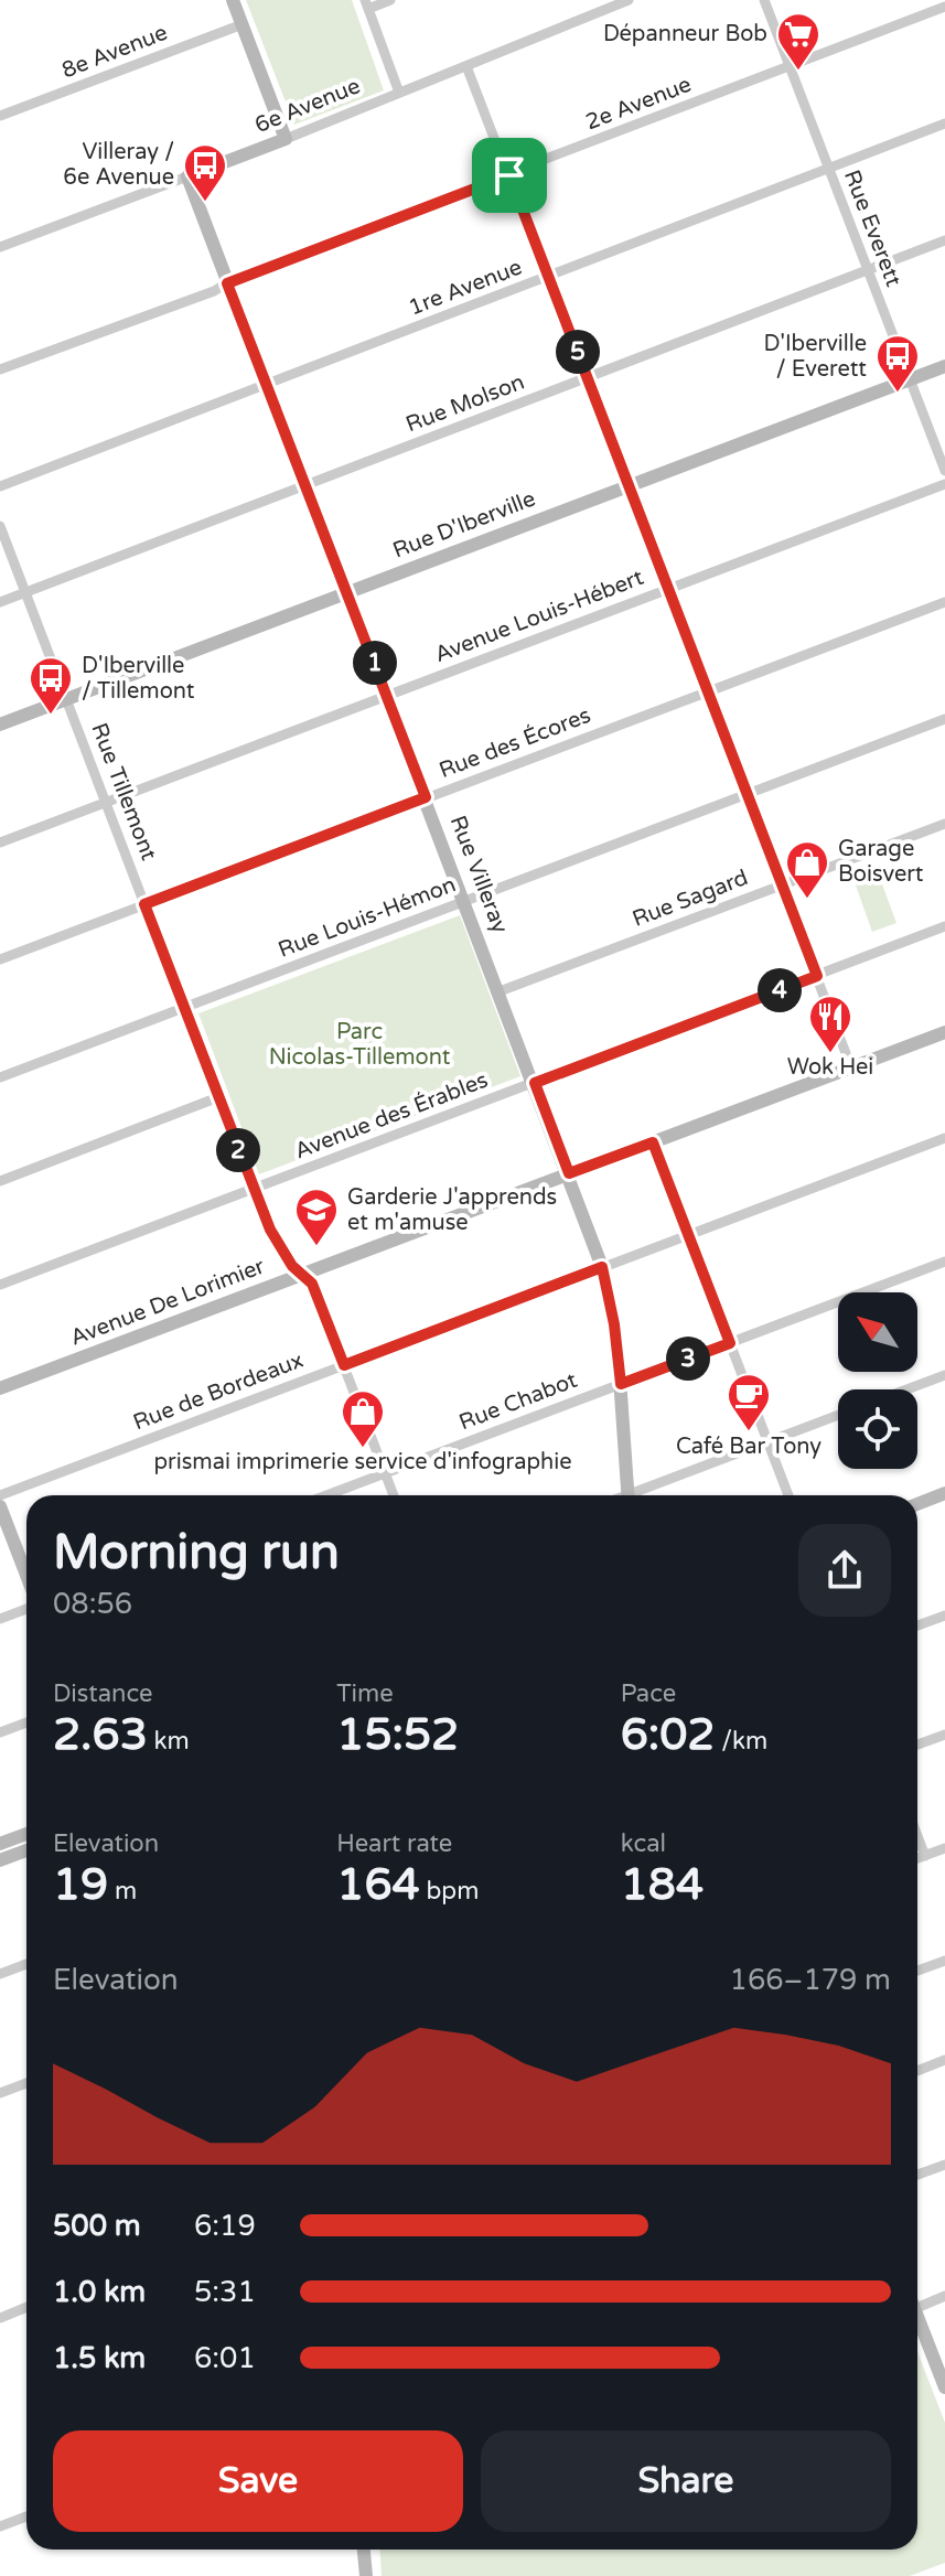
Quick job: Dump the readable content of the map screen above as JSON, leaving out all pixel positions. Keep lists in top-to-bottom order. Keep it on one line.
{"streets":{"main road":["6e Avenue","Rue D'Iberville","Rue Villeray","Avenue De Lorimier"],"street":["8e Avenue","2e Avenue","Rue Everett","1re Avenue","Rue Molson","Avenue Louis-Hébert","Rue des Écores","Rue Tillemont","Rue Sagard","Rue Louis-Hémon","Avenue des Érables","Rue de Bordeaux","Rue Chabot"]},"crossings":[["2e Avenue","Rue Everett"],["2e Avenue","Rue Villeray"],["6e Avenue","Rue Villeray"],["Rue Everett","1re Avenue"],["Rue Everett","Rue Molson"],["Rue Everett","Rue D'Iberville"],["1re Avenue","Rue Villeray"],["Rue Molson","Rue Tillemont"],["Rue Molson","Rue Villeray"],["Rue D'Iberville","Rue Tillemont"],["Rue D'Iberville","Rue Villeray"],["Avenue Louis-Hébert","Rue Tillemont"],["Avenue Louis-Hébert","Rue Villeray"],["Rue des Écores","Rue Tillemont"],["Rue des Écores","Rue Villeray"],["Rue Tillemont","Rue Louis-Hémon"],["Rue Tillemont","Avenue des Érables"],["Rue Tillemont","Avenue De Lorimier"],["Rue Tillemont","Rue de Bordeaux"],["Rue Tillemont","Rue Chabot"],["Rue Villeray","Rue Sagard"],["Rue Villeray","Rue Louis-Hémon"],["Rue Villeray","Avenue des Érables"],["Rue Villeray","Avenue De Lorimier"],["Rue Villeray","Rue de Bordeaux"],["Rue Villeray","Rue Chabot"]],"parks":["Parc Nicolas-Tillemont"],"places":{"supermarket":["Dépanneur Bob"],"bus stop":["Villeray / 6e Avenue","D'Iberville / Everett","D'Iberville / Tillemont"],"shop":["Garage Boisvert","prismai imprimerie service d'infographie"],"restaurant":["Wok Hei"],"school or university":["Garderie J'apprends et m'amuse"],"cafe":["Café Bar Tony"]},"north":"top left","page":{"pins":["5","1","4","2","3"],"heading":["Morning run","08:56"],"stats":[["Distance","2.63 km"],["Time","15:52"],["Pace","6:02 /km"],["Elevation","19 m"],["Heart rate","164 bpm"],["kcal","184"]],"chart":["Elevation","166–179 m"],"list":[{"name":"500 m","note":"6:19"},{"name":"1.0 km","note":"5:31"},{"name":"1.5 km","note":"6:01"}],"buttons":["Save","Share"]}}
